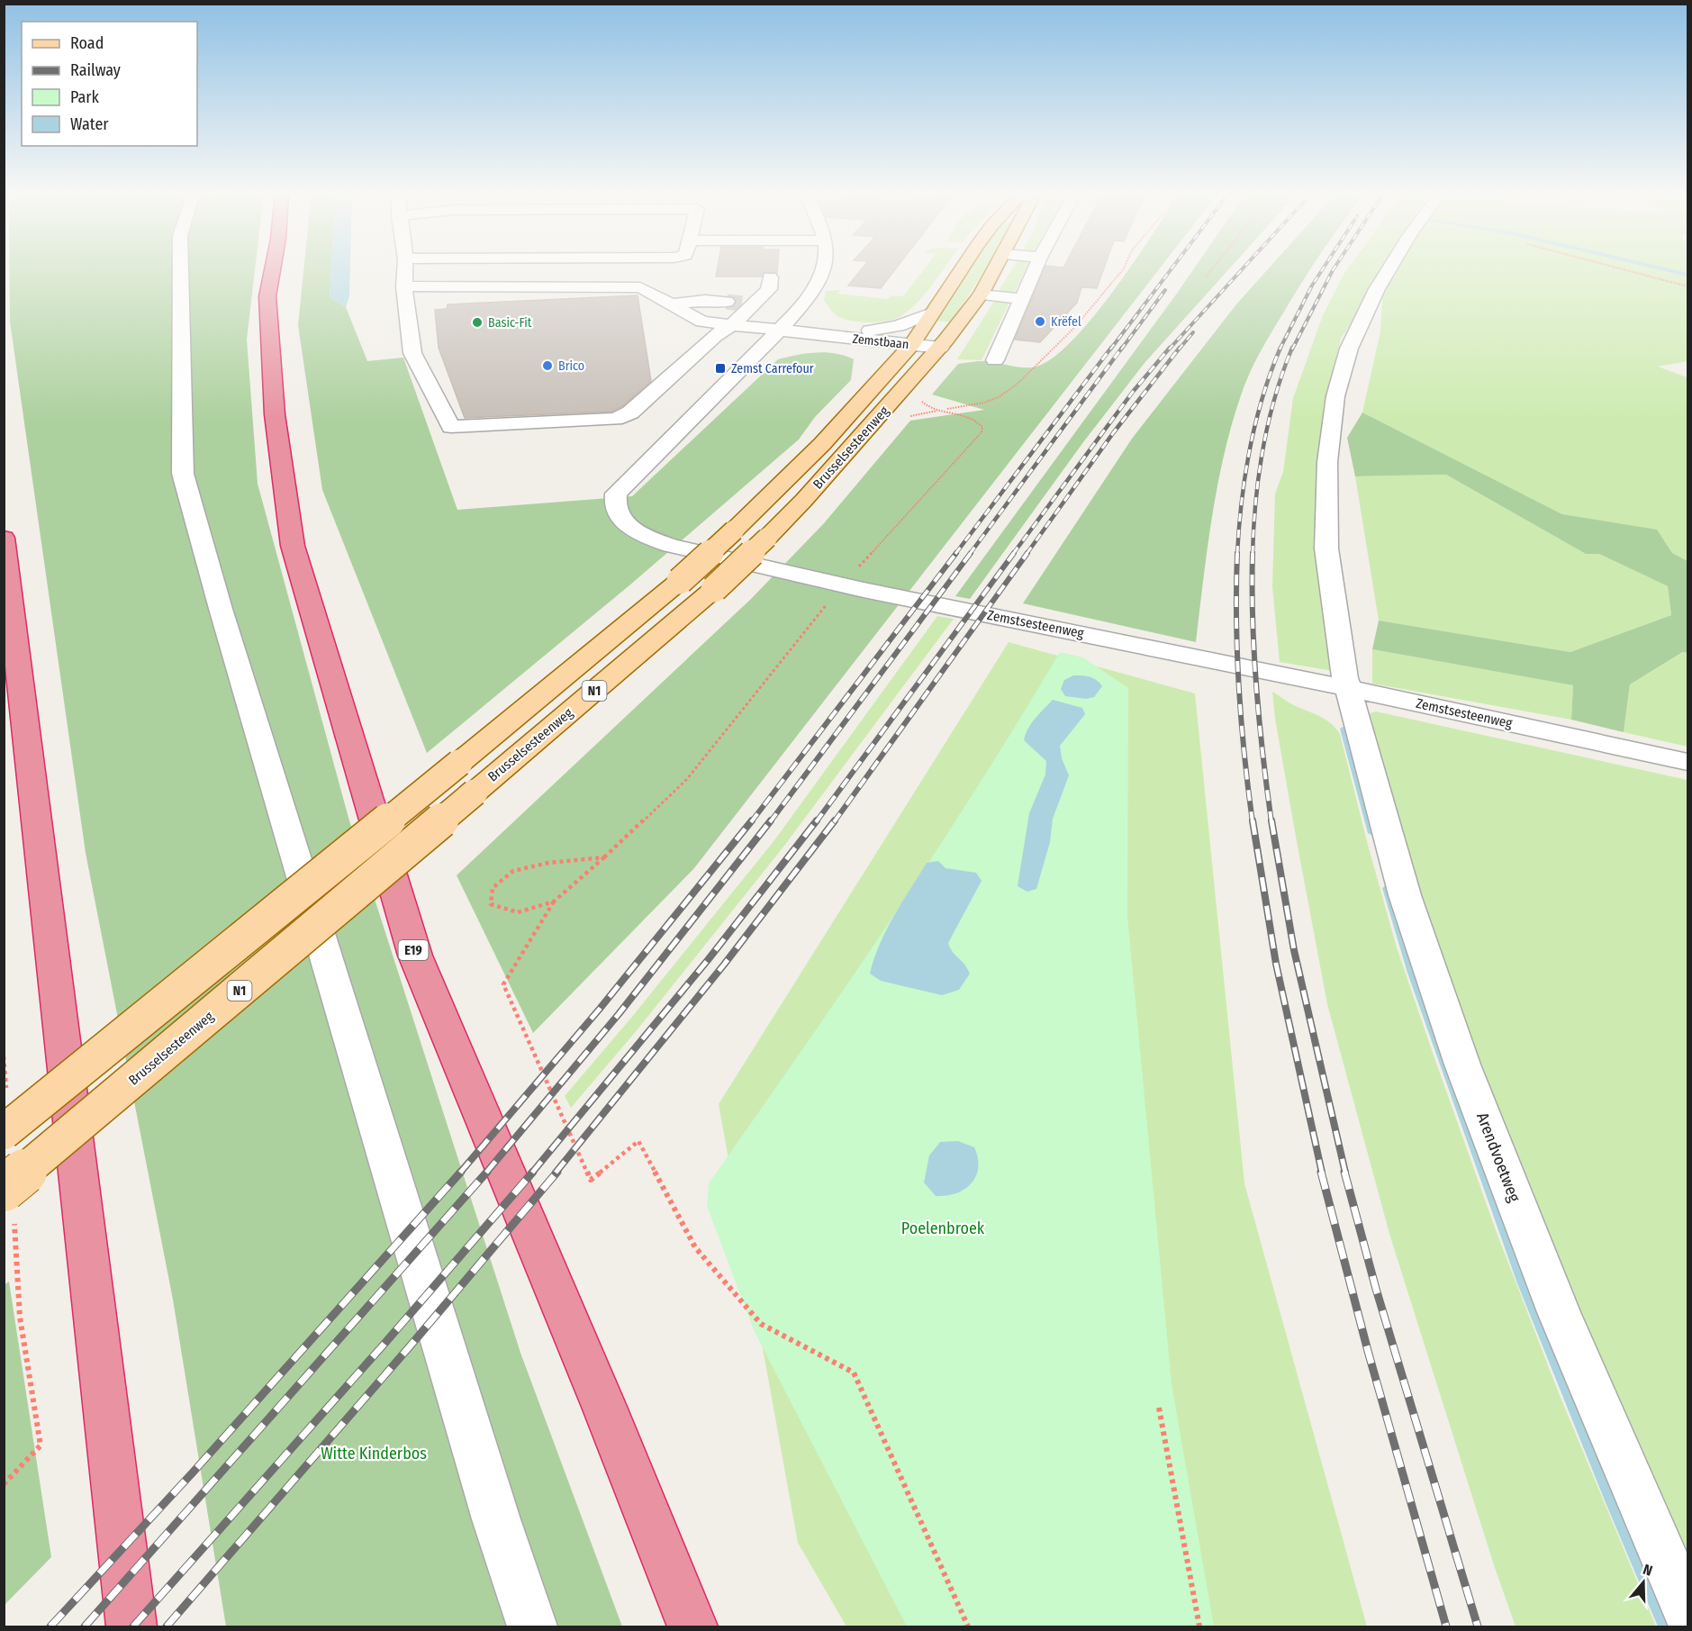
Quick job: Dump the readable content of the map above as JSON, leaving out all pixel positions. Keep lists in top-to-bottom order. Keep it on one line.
{"streets":{"highway":["E19"],"main road":["Brusselsesteenweg","N1"],"street":["Zemstbaan","Zemstsesteenweg","Arendvoetweg"]},"crossings":[["Zemstbaan","Brusselsesteenweg"],["Zemstbaan","Zemstsesteenweg"],["Zemstsesteenweg","Arendvoetweg"]],"parks":["Poelenbroek","Witte Kinderbos"],"places":{"other":["Krëfel","Basic-Fit","Brico"],"transit":["Zemst Carrefour"]},"legend":["Road","Railway","Park","Water"],"north":"top"}
